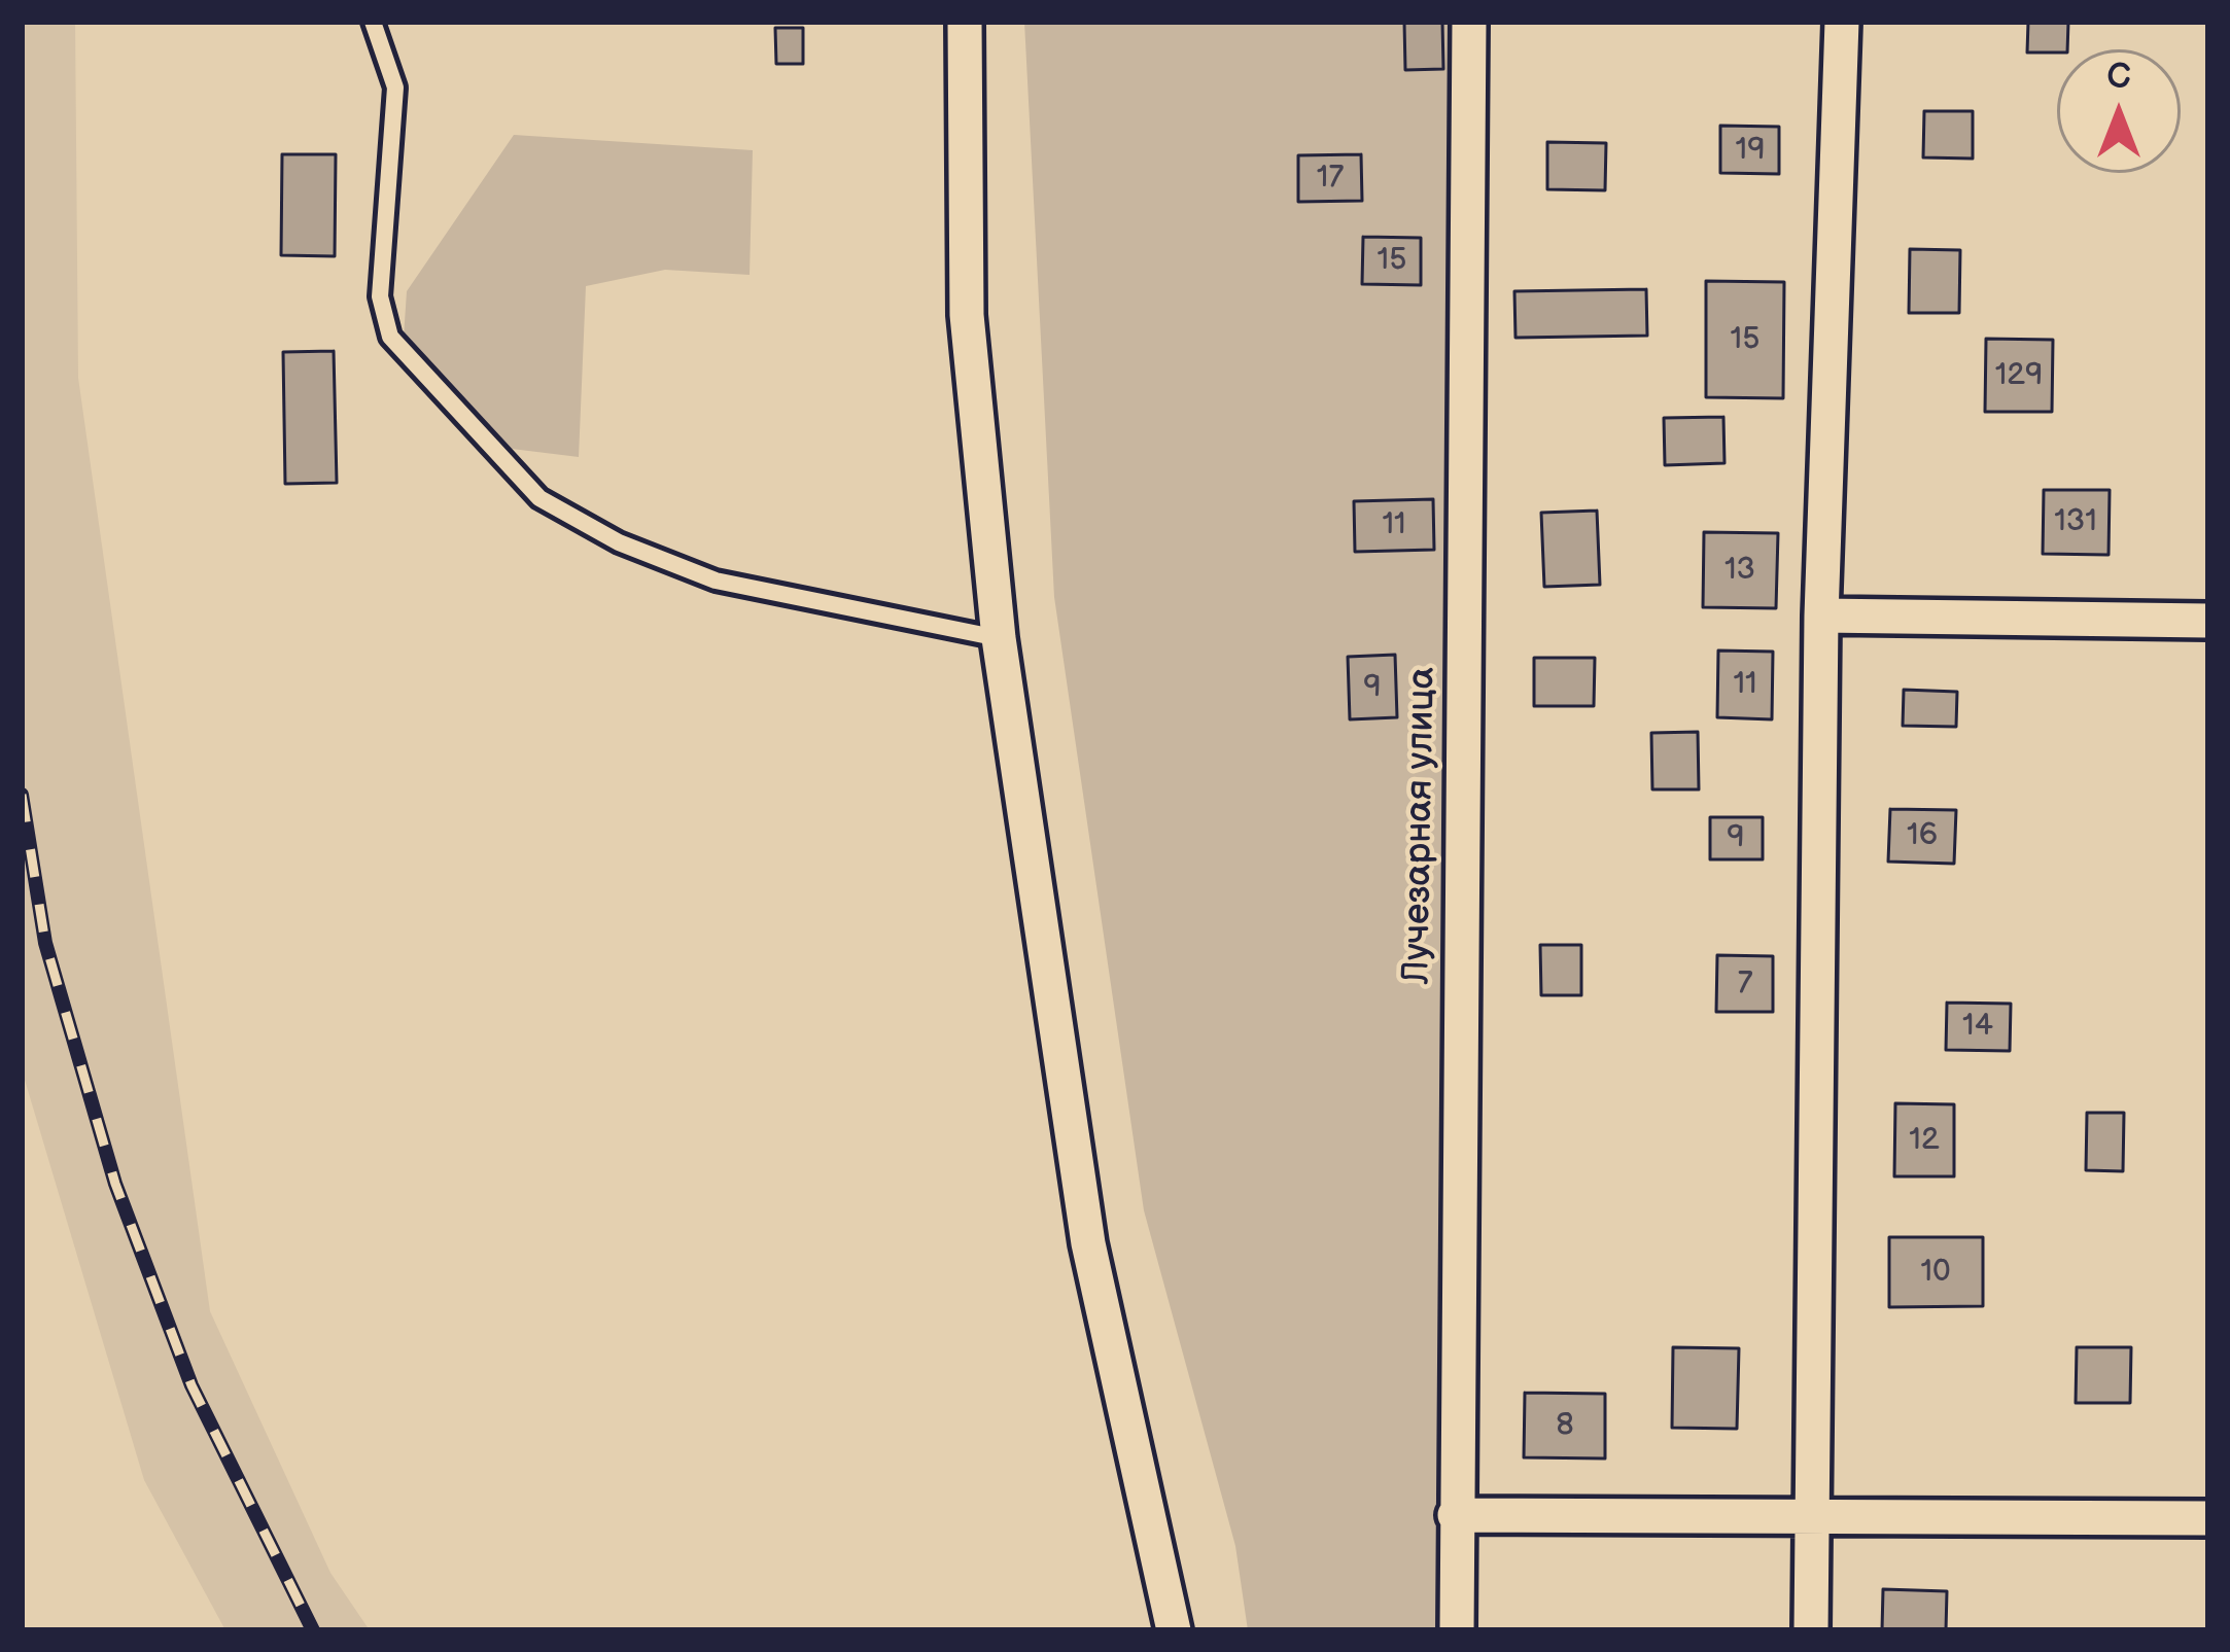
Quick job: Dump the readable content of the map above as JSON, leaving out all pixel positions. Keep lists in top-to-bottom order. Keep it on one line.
{"streets":{"street":["Лучезарная улица"]},"house_numbers":["19","17","15","15","129","131","11","13","11","9","16","9","7","14","12","10","8"],"north":"top"}
